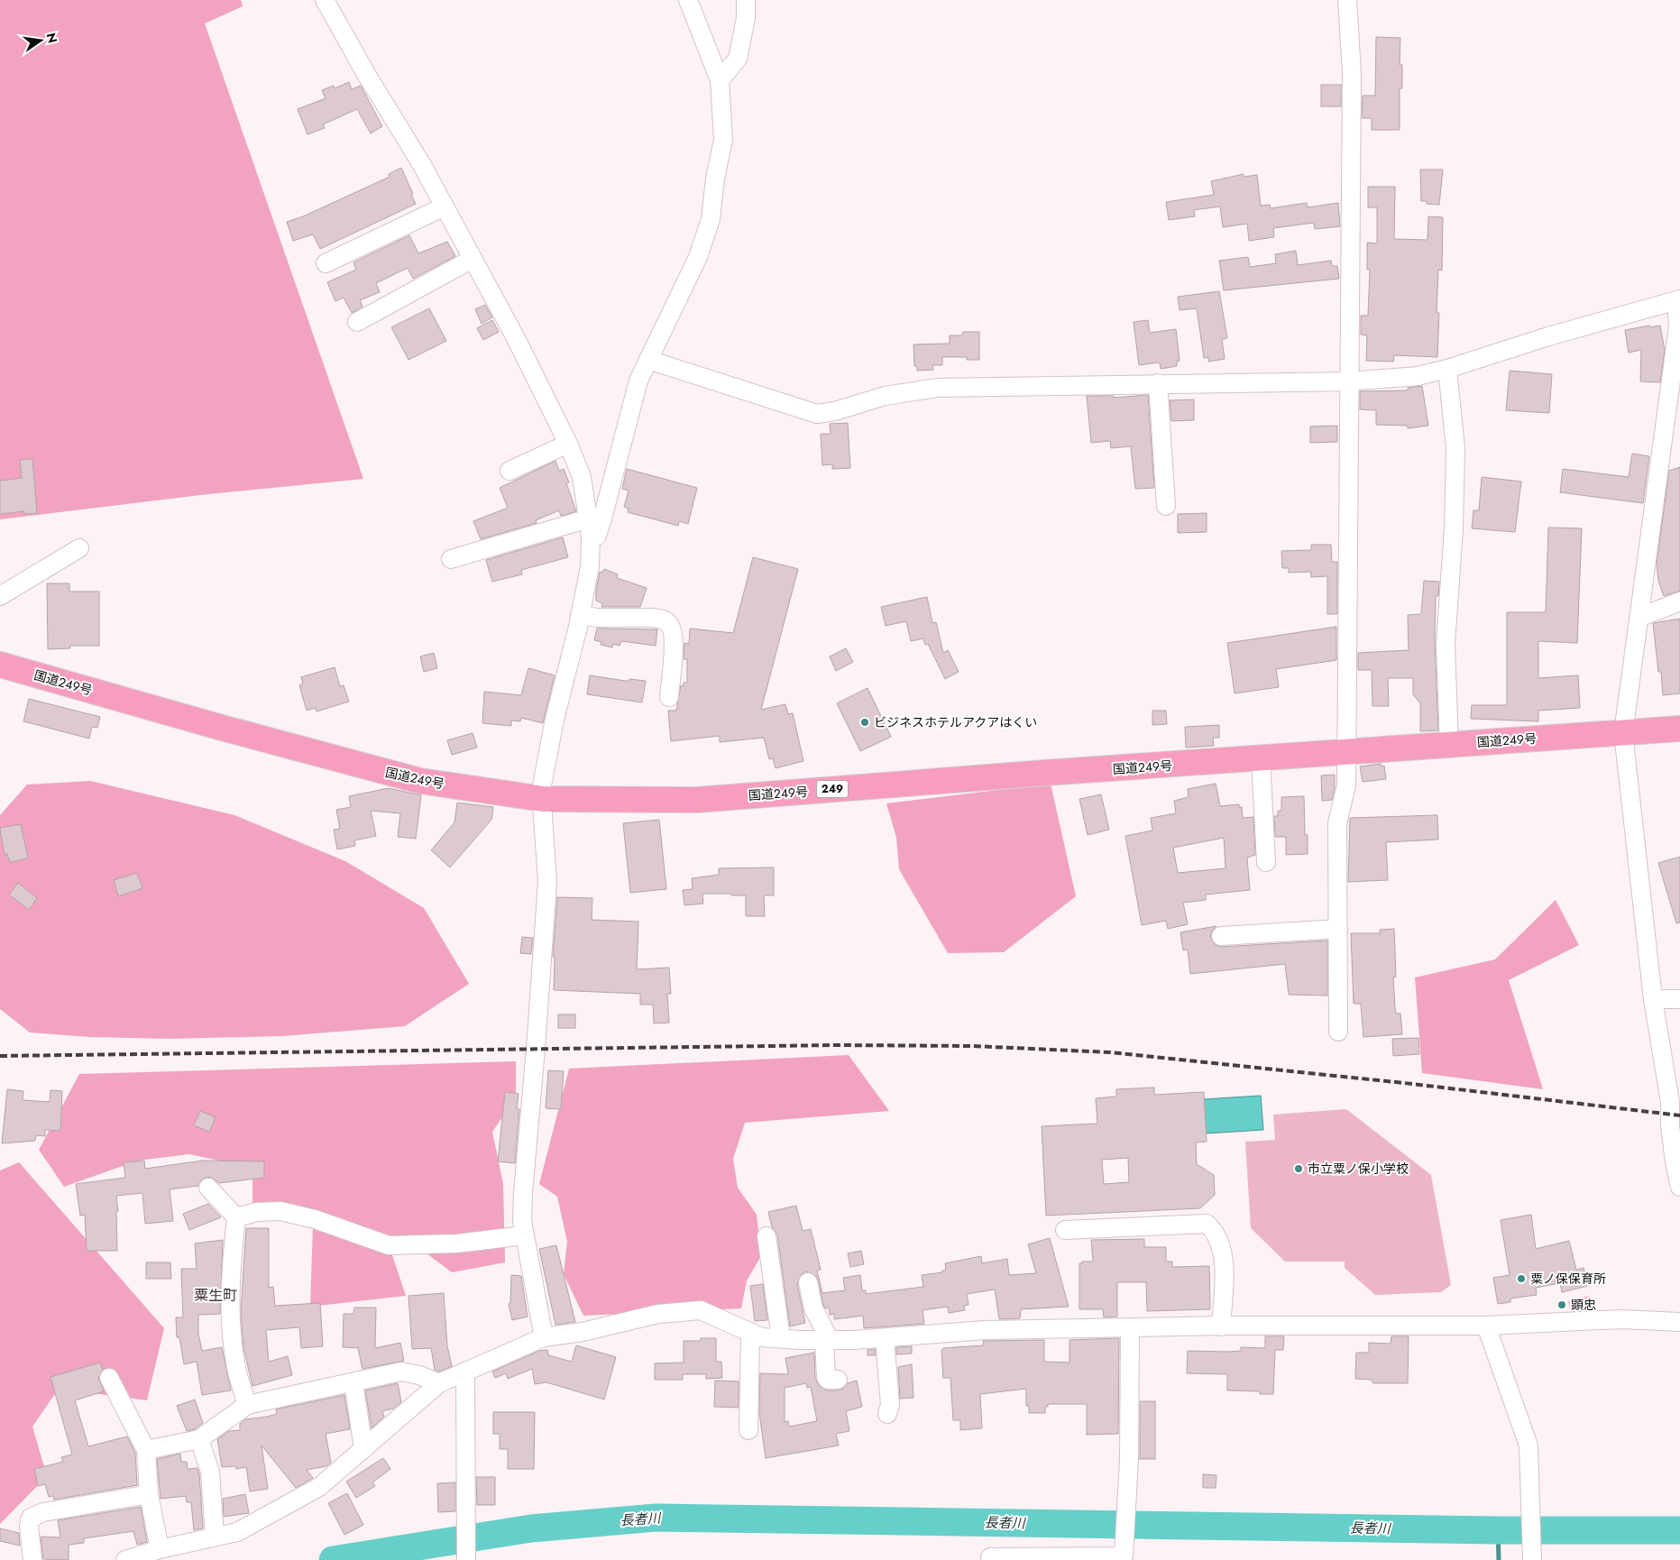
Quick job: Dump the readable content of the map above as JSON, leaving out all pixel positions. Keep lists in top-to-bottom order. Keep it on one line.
{"streets":{"highway":["国道249号","249"]},"districts":["粟生町"],"water":["長者川"],"places":["ビジネスホテルアクアはくい","市立粟ノ保小学校","粟ノ保保育所","顕忠"],"north":"right"}
